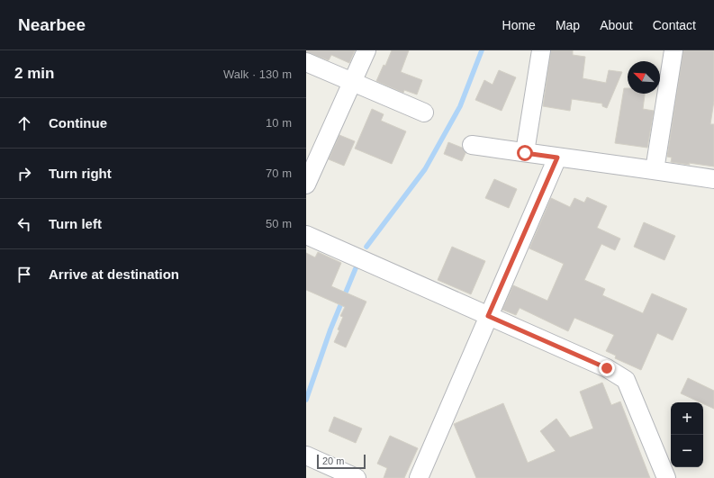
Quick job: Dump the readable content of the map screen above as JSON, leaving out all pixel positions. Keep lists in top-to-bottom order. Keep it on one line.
{"scale_bar":"20 m","north":"top left","page":{"header":"Nearbee","nav":["Home","Map","About","Contact"],"heading":["2 min","Walk · 130 m"],"list":[["Continue","10 m"],["Turn right","70 m"],["Turn left","50 m"],"Arrive at destination"],"map_buttons":["+","−"],"scale":"20 m"}}
